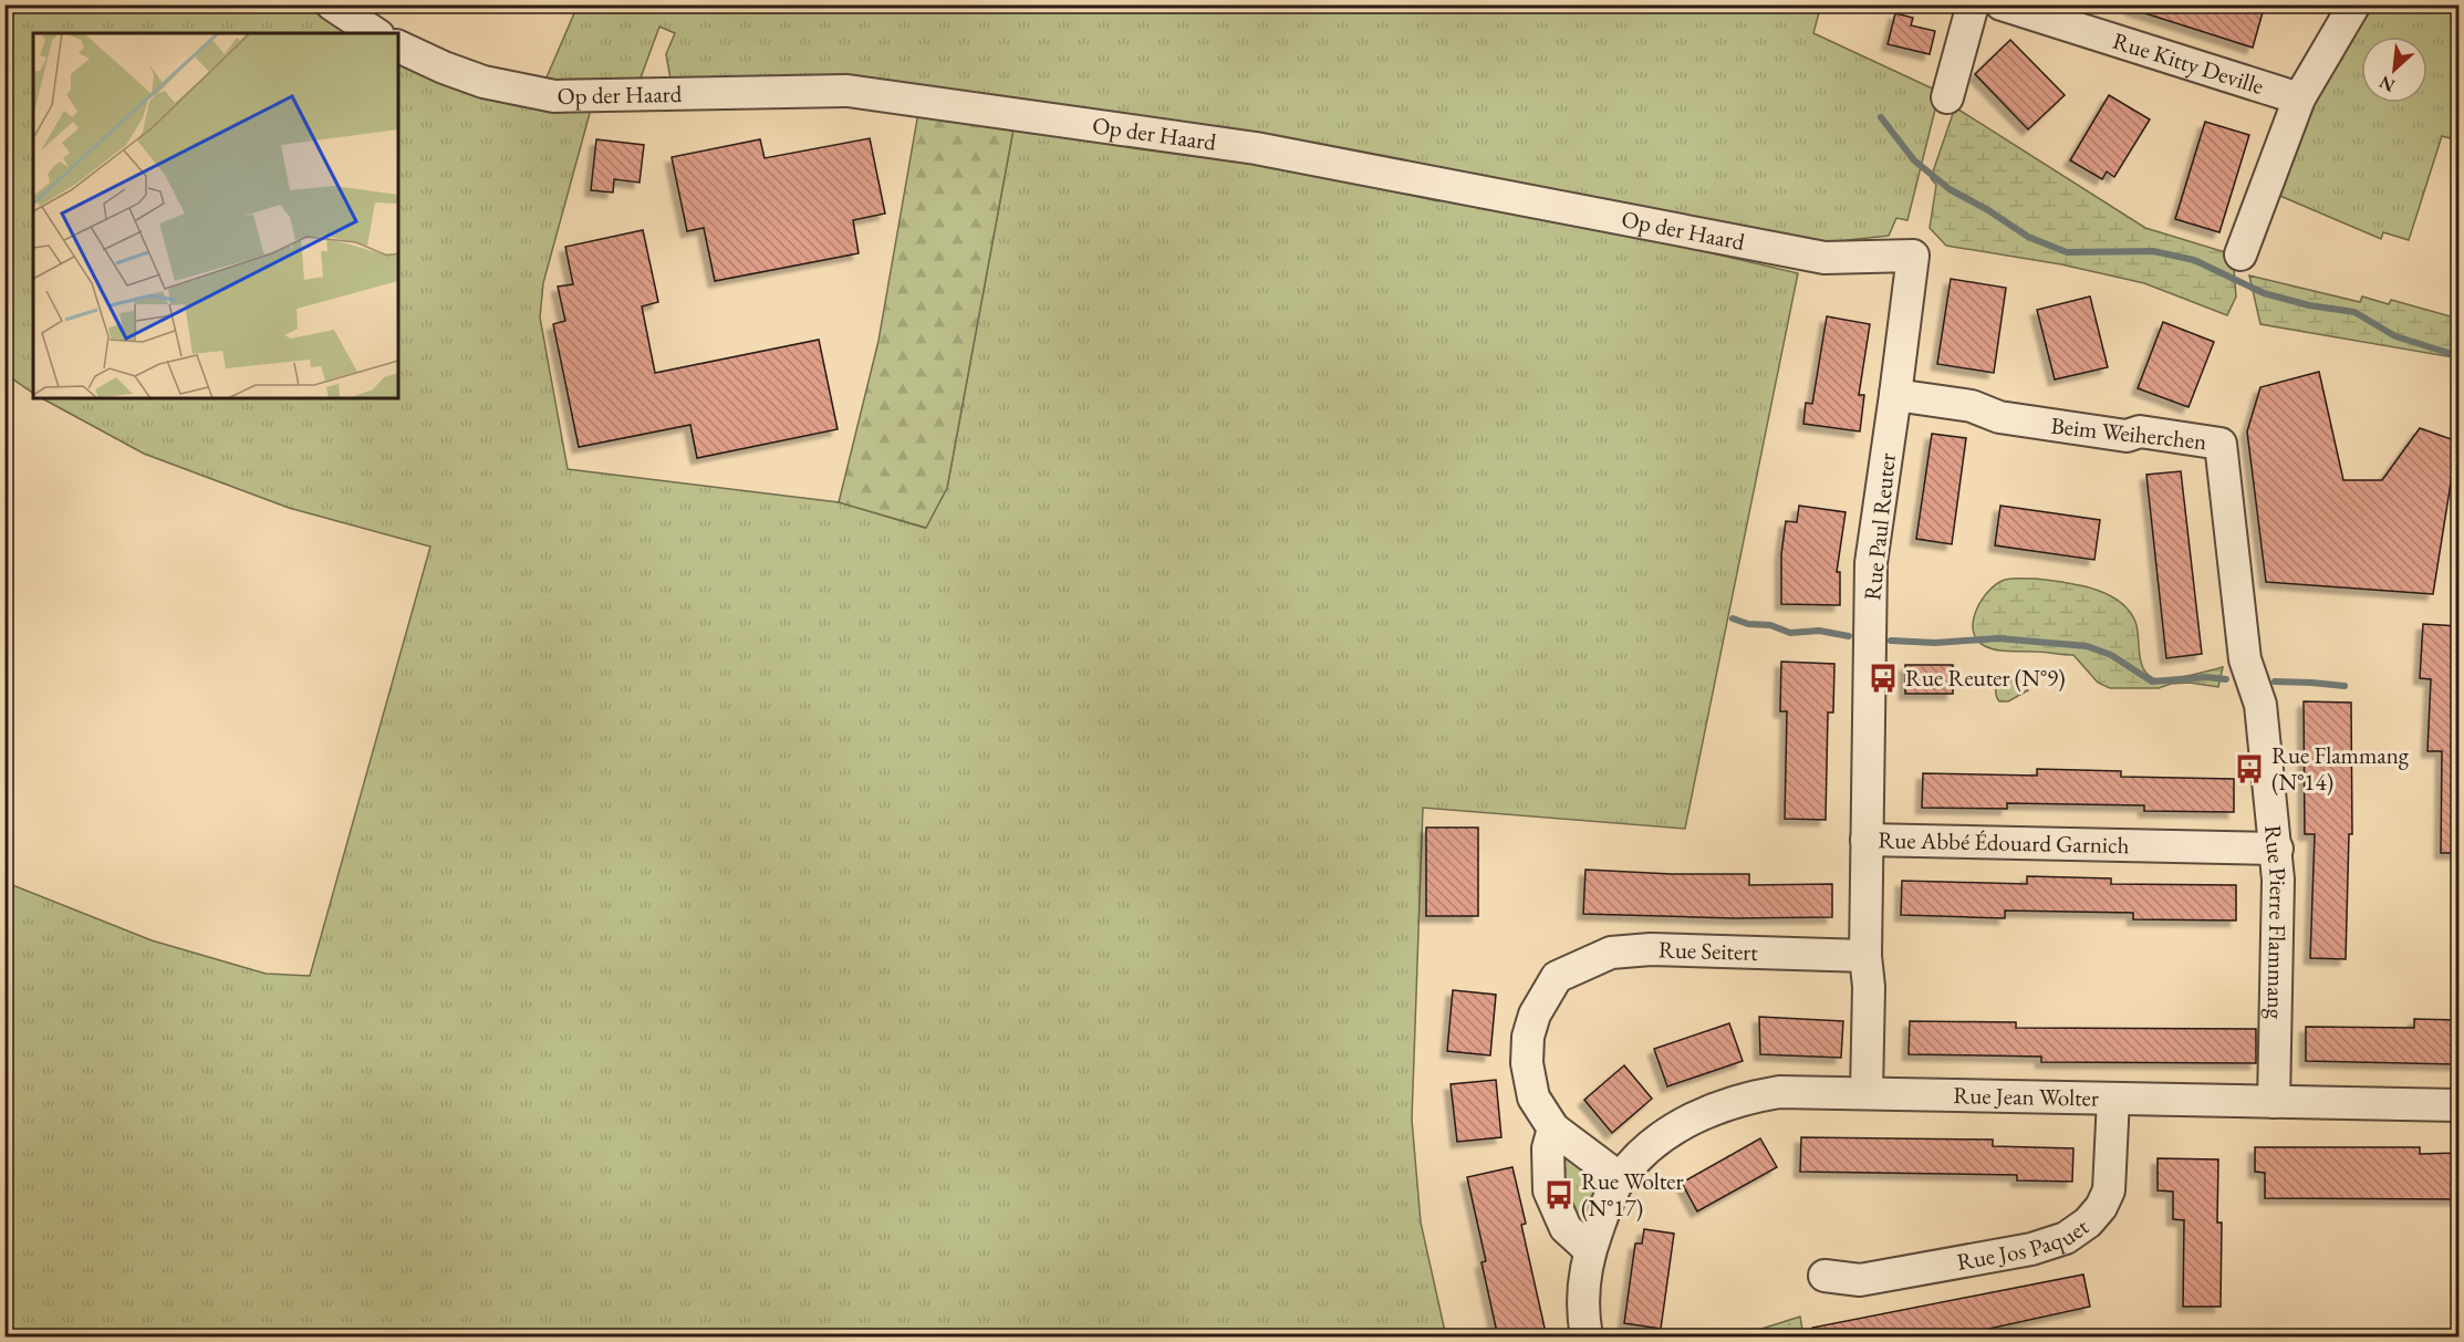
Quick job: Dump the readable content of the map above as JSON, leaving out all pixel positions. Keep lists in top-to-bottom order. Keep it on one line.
{"streets":{"street":["Rue Kitty Deville","Op der Haard","Beim Weiherchen","Rue Paul Reuter","Rue Abbé Édouard Garnich","Rue Pierre Flammang","Rue Seitert","Rue Jean Wolter","Rue Jos Paquet"]},"crossings":[["Op der Haard","Rue Paul Reuter"],["Beim Weiherchen","Rue Paul Reuter"],["Beim Weiherchen","Rue Pierre Flammang"],["Rue Paul Reuter","Rue Abbé Édouard Garnich"],["Rue Abbé Édouard Garnich","Rue Pierre Flammang"],["Rue Abbé Édouard Garnich","Rue Seitert"],["Rue Abbé Édouard Garnich","Rue Jean Wolter"],["Rue Pierre Flammang","Rue Jean Wolter"],["Rue Jean Wolter","Rue Jos Paquet"]],"places":{"bus stop":["Rue Reuter (N°9)","Rue Flammang (N°14)","Rue Wolter (N°17)"]},"north":"bottom left"}
